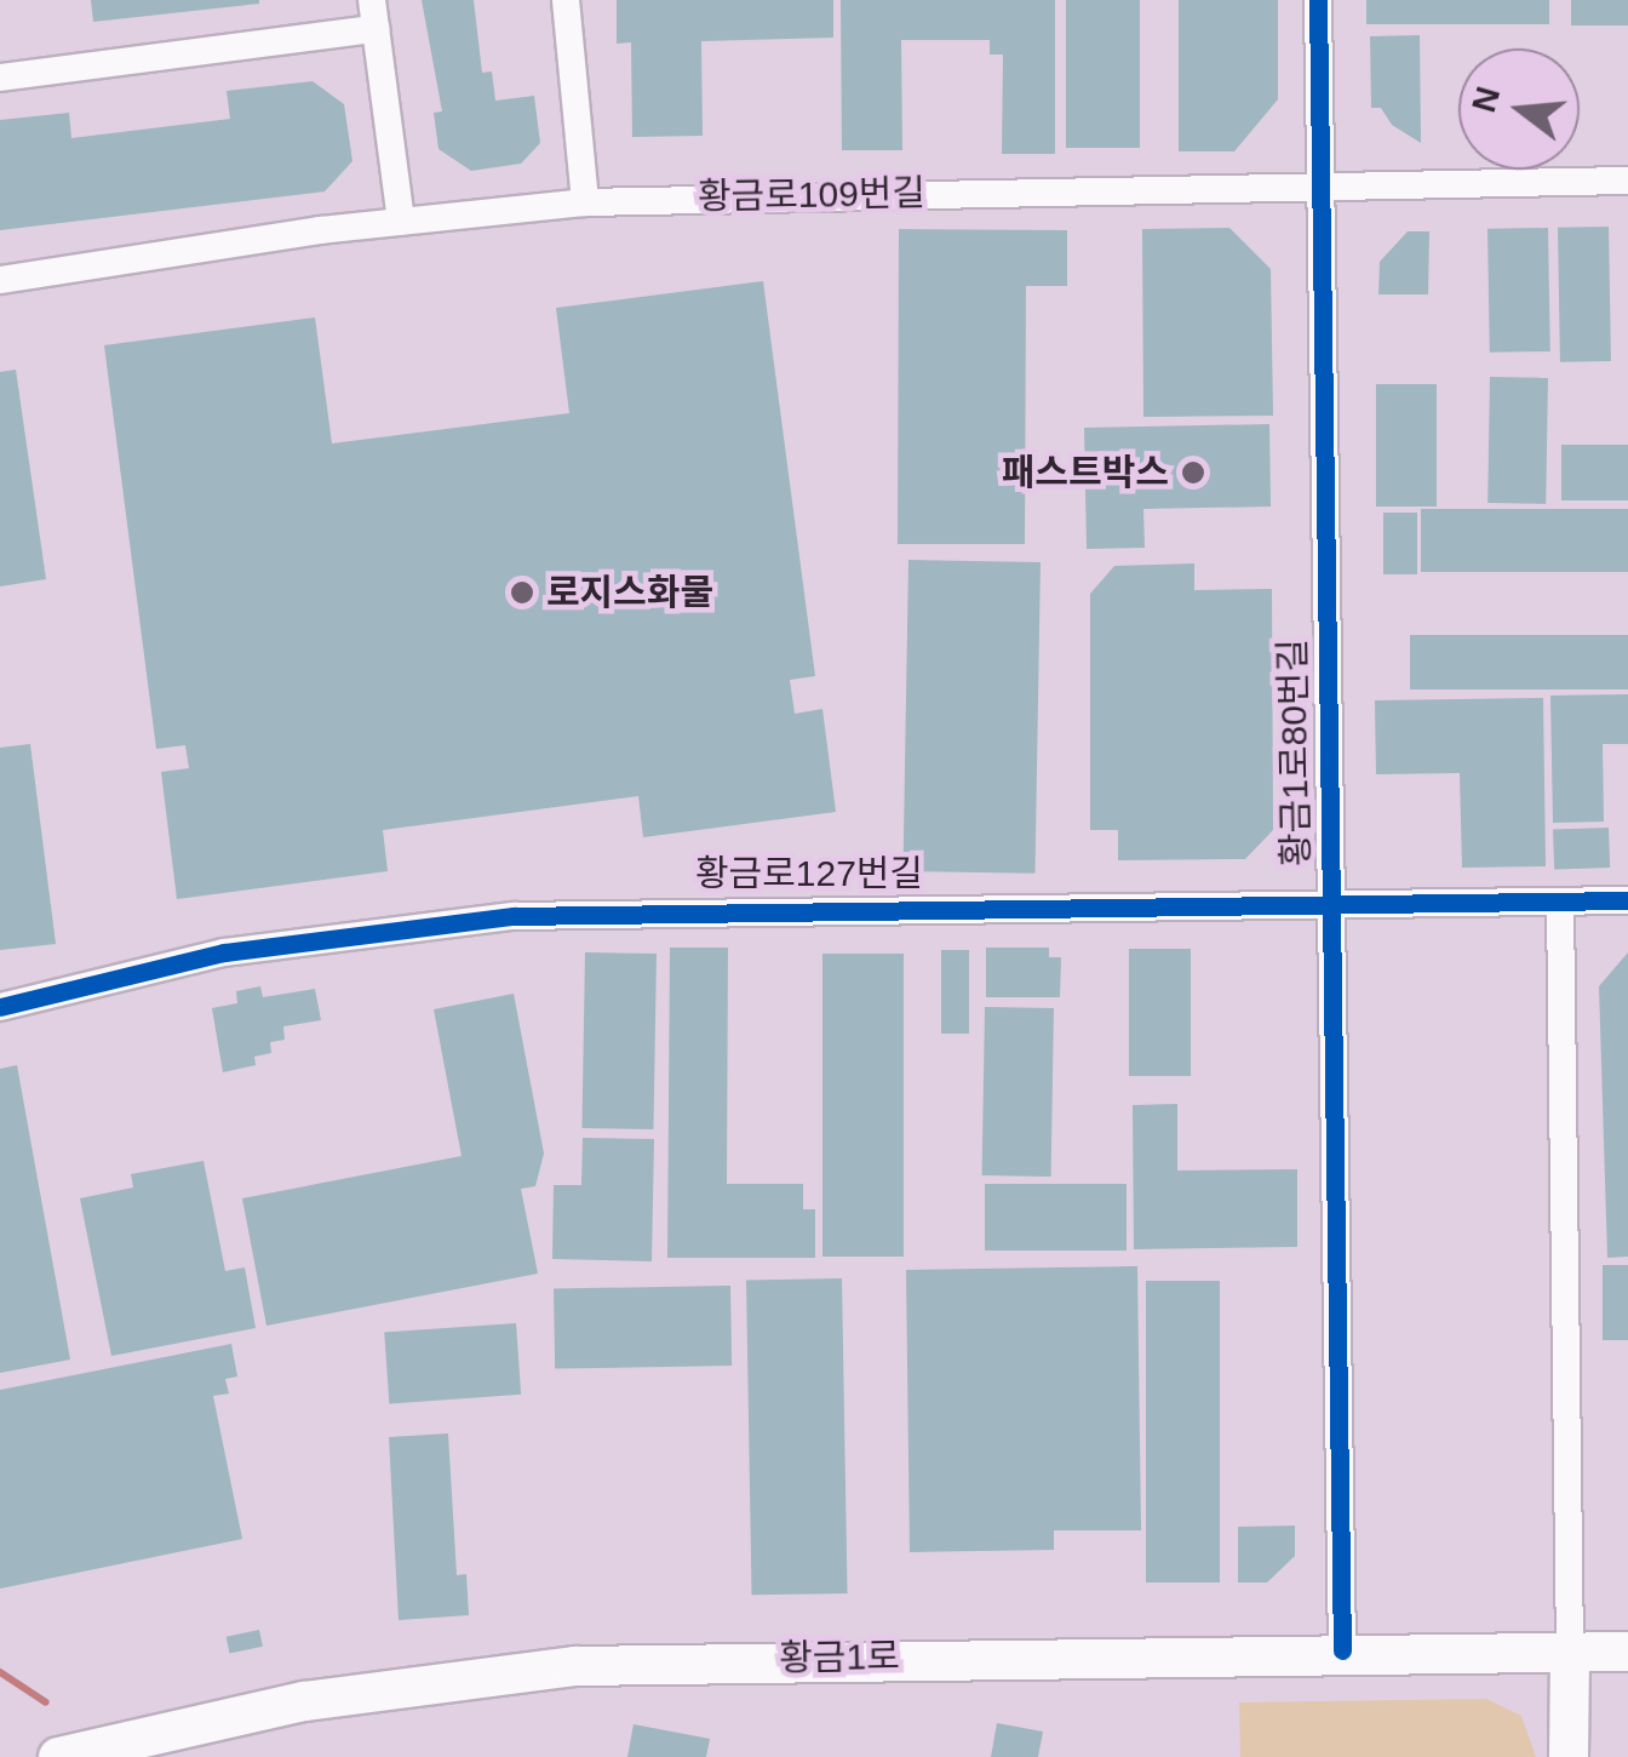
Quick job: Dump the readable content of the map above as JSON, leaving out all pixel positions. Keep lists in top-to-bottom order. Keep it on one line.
{"streets":{"street":["황금로109번길","황금1로80번길","황금로127번길","황금1로"]},"crossings":[["황금로109번길","황금1로80번길"],["황금1로80번길","황금로127번길"],["황금1로80번길","황금1로"]],"places":["패스트박스","로지스화물"],"north":"left"}
